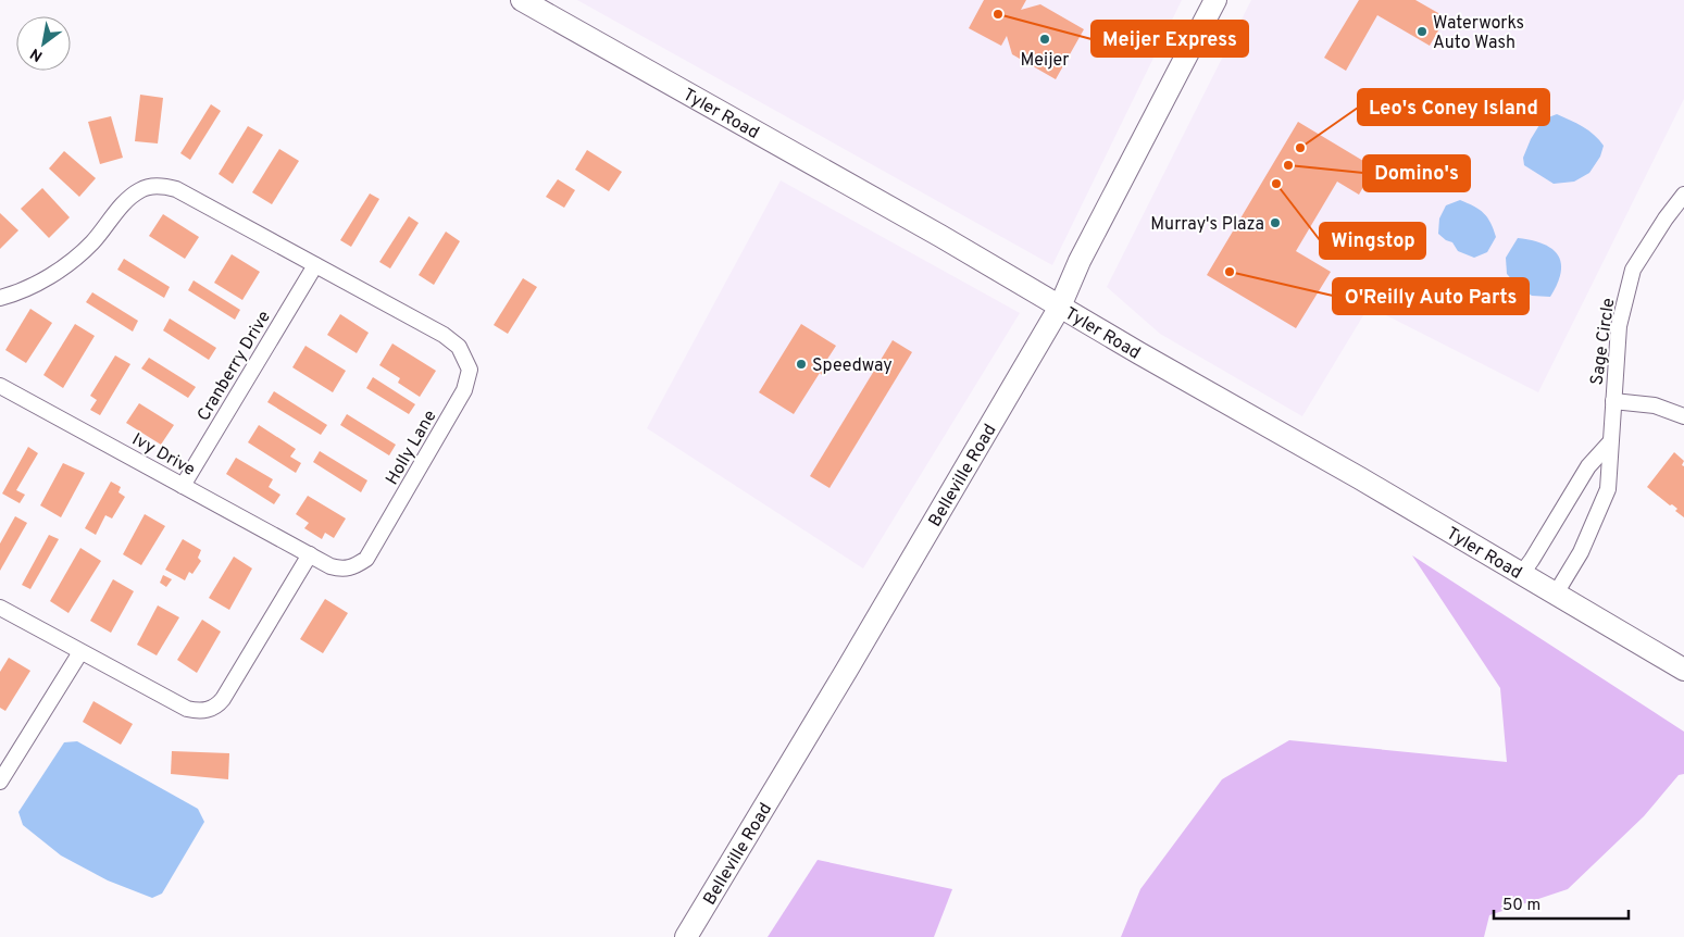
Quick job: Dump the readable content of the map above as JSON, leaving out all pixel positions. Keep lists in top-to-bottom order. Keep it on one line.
{"streets":{"street":["Tyler Road","Sage Circle","Cranberry Drive","Holly Lane","Ivy Drive","Belleville Road"]},"crossings":[["Tyler Road","Sage Circle"],["Tyler Road","Belleville Road"],["Cranberry Drive","Holly Lane"],["Cranberry Drive","Ivy Drive"],["Holly Lane","Ivy Drive"]],"places":["Meijer Express","Waterworks Auto Wash","Meijer","Leo's Coney Island","Domino's","Wingstop","Murray's Plaza","O'Reilly Auto Parts","Speedway"],"scale_bar":"50 m","north":"bottom left"}
